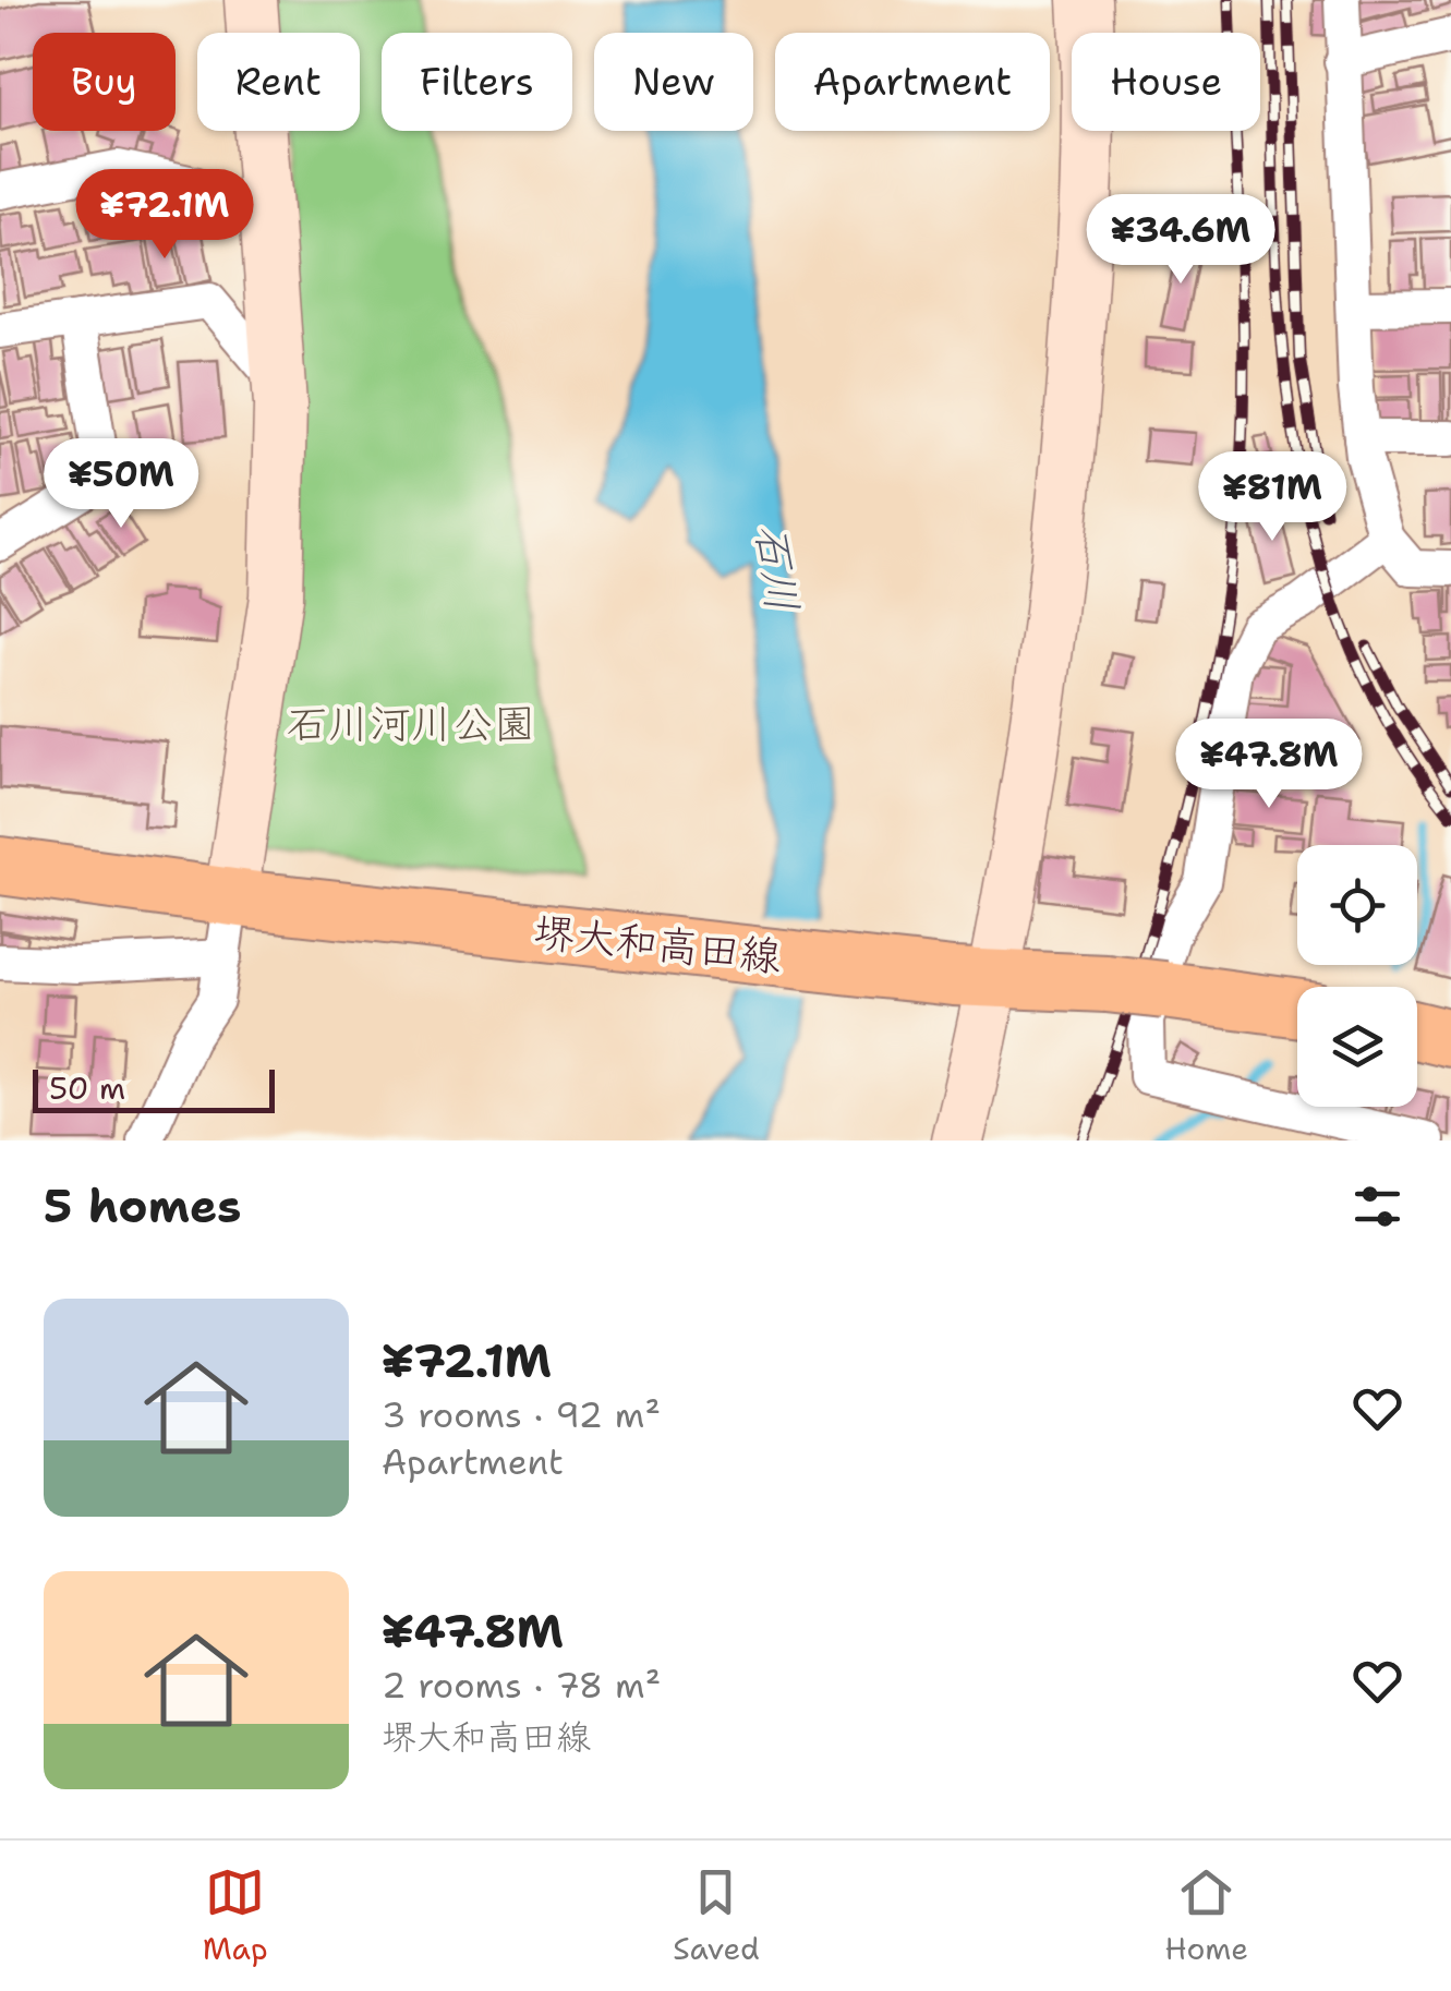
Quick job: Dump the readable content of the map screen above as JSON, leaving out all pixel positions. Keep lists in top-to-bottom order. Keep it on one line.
{"streets":{"main road":["堺大和高田線"]},"water":["石川"],"parks":["石川河川公園"],"scale_bar":"50 m","page":{"chip":["Buy","Rent","Filters","New","Apartment","House"],"price":["¥72.1M","¥34.6M","¥50M","¥81M","¥47.8M"],"scale":"50 m","heading":"5 homes","list":[{"name":"¥72.1M","note":"3 rooms · 92 m² · Apartment"},{"name":"¥47.8M","note":"2 rooms · 78 m² · 堺大和高田線"}],"tabs":["Map","Saved","Home"]}}
